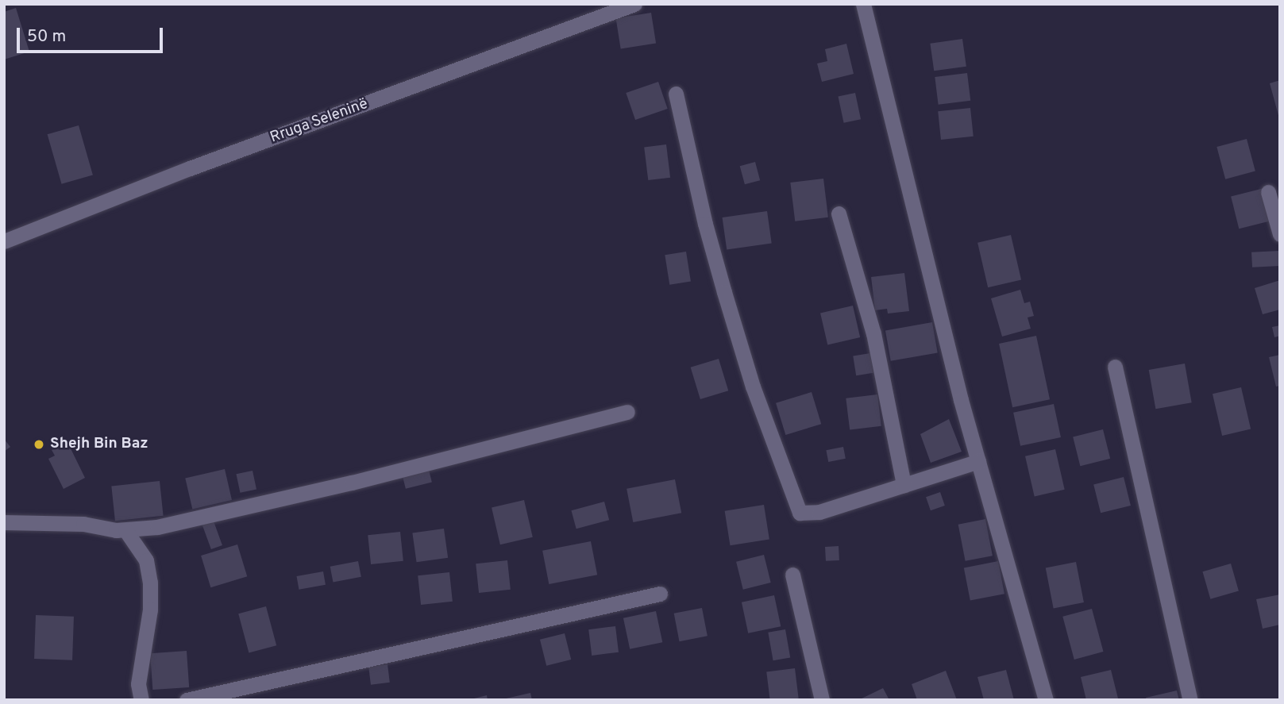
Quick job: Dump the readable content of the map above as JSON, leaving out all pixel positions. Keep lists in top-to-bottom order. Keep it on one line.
{"streets":{"street":["Rruga Seleninë"]},"places":["Shejh Bin Baz"],"scale_bar":"50 m"}
